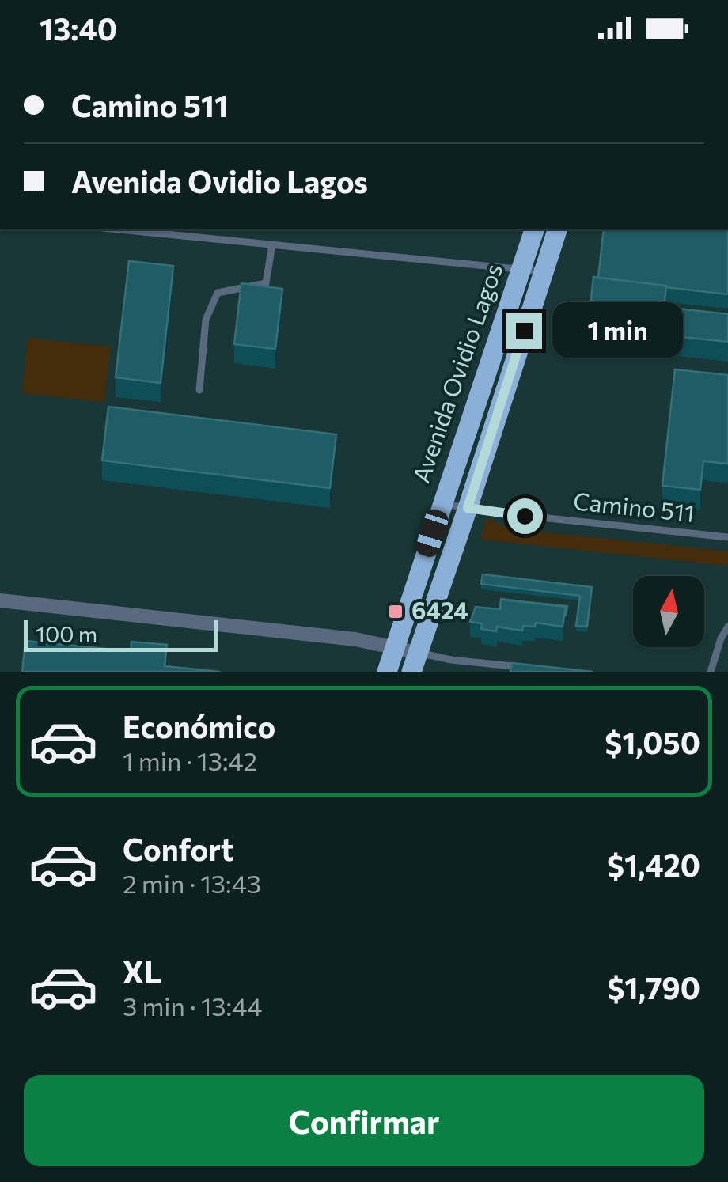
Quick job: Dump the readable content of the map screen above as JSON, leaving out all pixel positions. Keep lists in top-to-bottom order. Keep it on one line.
{"streets":{"main road":["Avenida Ovidio Lagos"],"lane":["Camino 511"]},"crossings":[["Avenida Ovidio Lagos","Camino 511"]],"places":{"transit":["6424"]},"scale_bar":"100 m","north":"top","page":{"status":"13:40","banner":["Camino 511","Avenida Ovidio Lagos"],"bubble":"1 min","scale":"100 m","list":[{"name":"Económico","note":"1 min · 13:42","value":"$1,050"},{"name":"Confort","note":"2 min · 13:43","value":"$1,420"},{"name":"XL","note":"3 min · 13:44","value":"$1,790"}],"buttons":"Confirmar"}}
